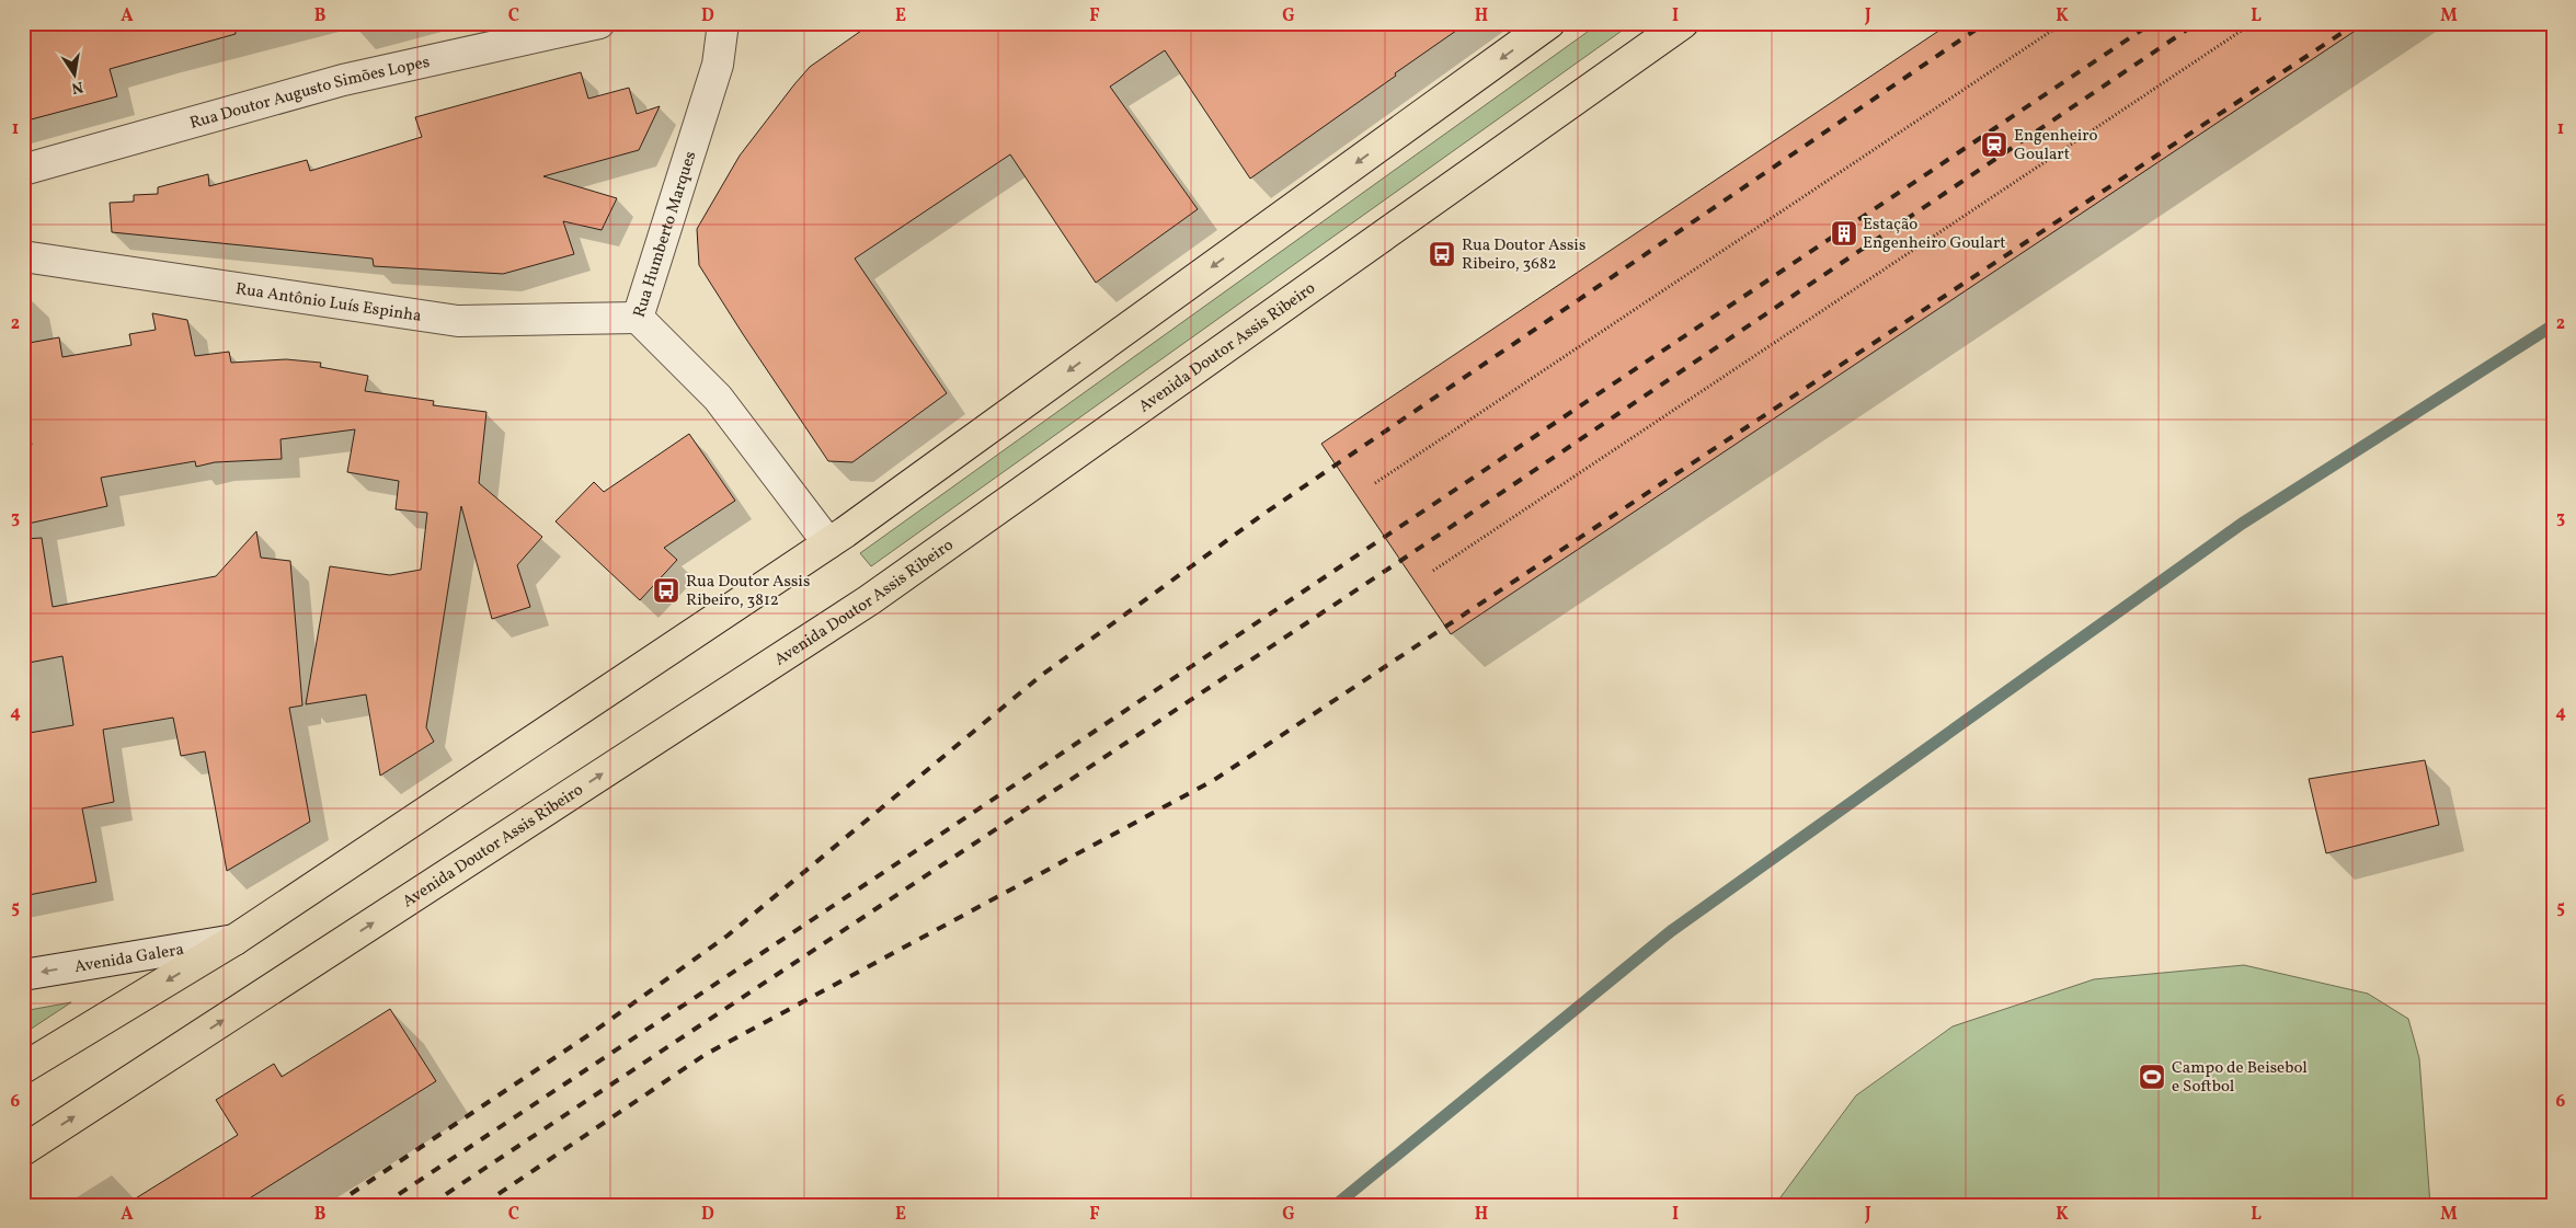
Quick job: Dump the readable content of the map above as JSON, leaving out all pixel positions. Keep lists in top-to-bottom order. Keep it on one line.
{"streets":{"main road":["Avenida Doutor Assis Ribeiro"],"street":["Rua Doutor Augusto Simões Lopes","Rua Humberto Marques","Rua Antônio Luís Espinha","Avenida Galera"]},"crossings":[["Rua Humberto Marques","Rua Antônio Luís Espinha"]],"one_way":["Avenida Galera"],"places":{"station":["Engenheiro Goulart"],"building":["Estação Engenheiro Goulart"],"bus stop":["Rua Doutor Assis Ribeiro, 3682","Rua Doutor Assis Ribeiro, 3812"],"sports":["Campo de Beisebol e Softbol"]},"north":"bottom","grid":{"columns":["A","B","C","D","E","F","G","H","I","J","K","L","M"],"rows":["1","2","3","4","5","6"]}}
